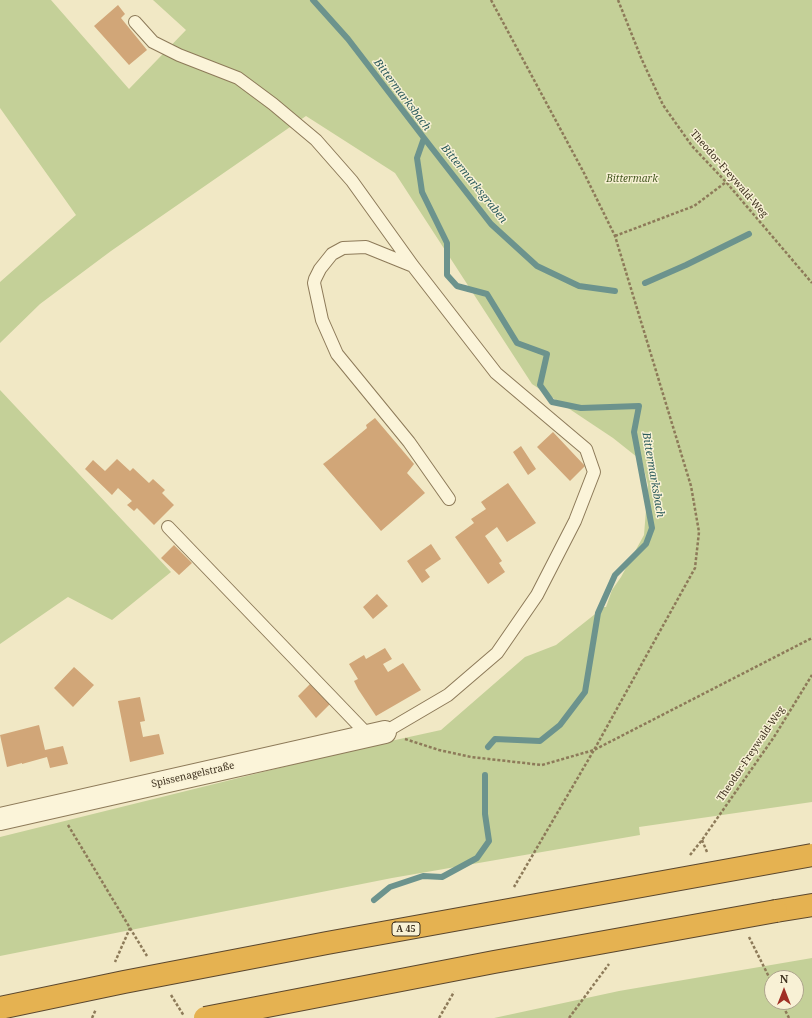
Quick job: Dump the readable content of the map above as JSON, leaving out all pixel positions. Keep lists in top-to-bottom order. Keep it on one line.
{"streets":{"highway":["A 45"],"street":["Spissenagelstraße"],"path":["Theodor-Freywald-Weg"]},"water":["Bittermarksbach","Bittermarksgraben"],"parks":["Bittermark"],"north":"top"}
